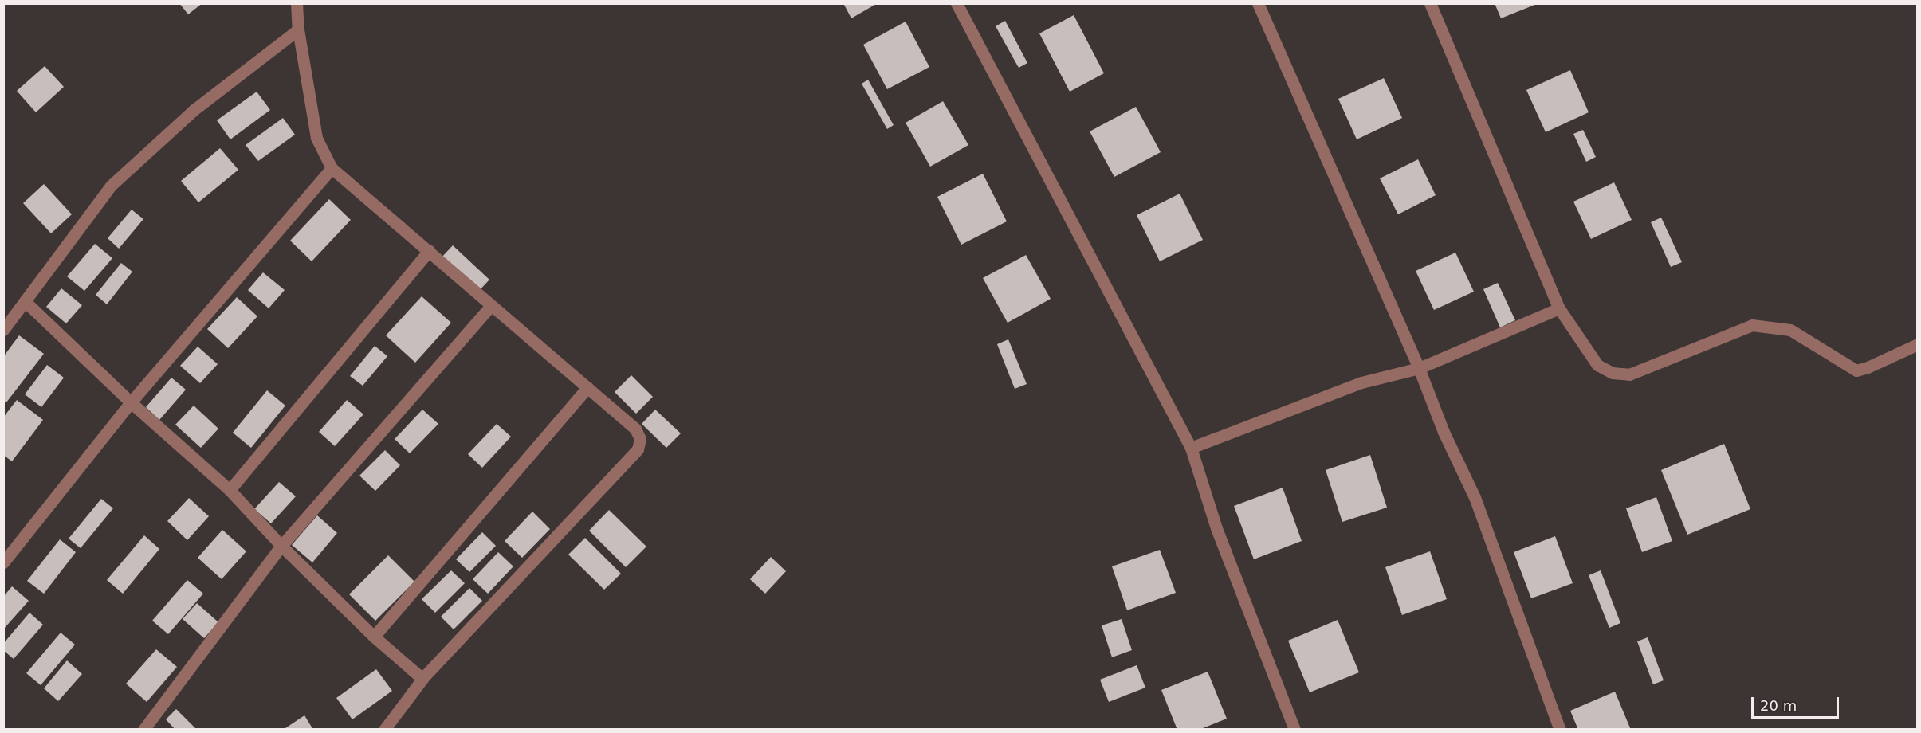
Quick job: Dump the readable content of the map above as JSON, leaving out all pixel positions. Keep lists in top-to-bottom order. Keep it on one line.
{"scale_bar":"20 m"}
